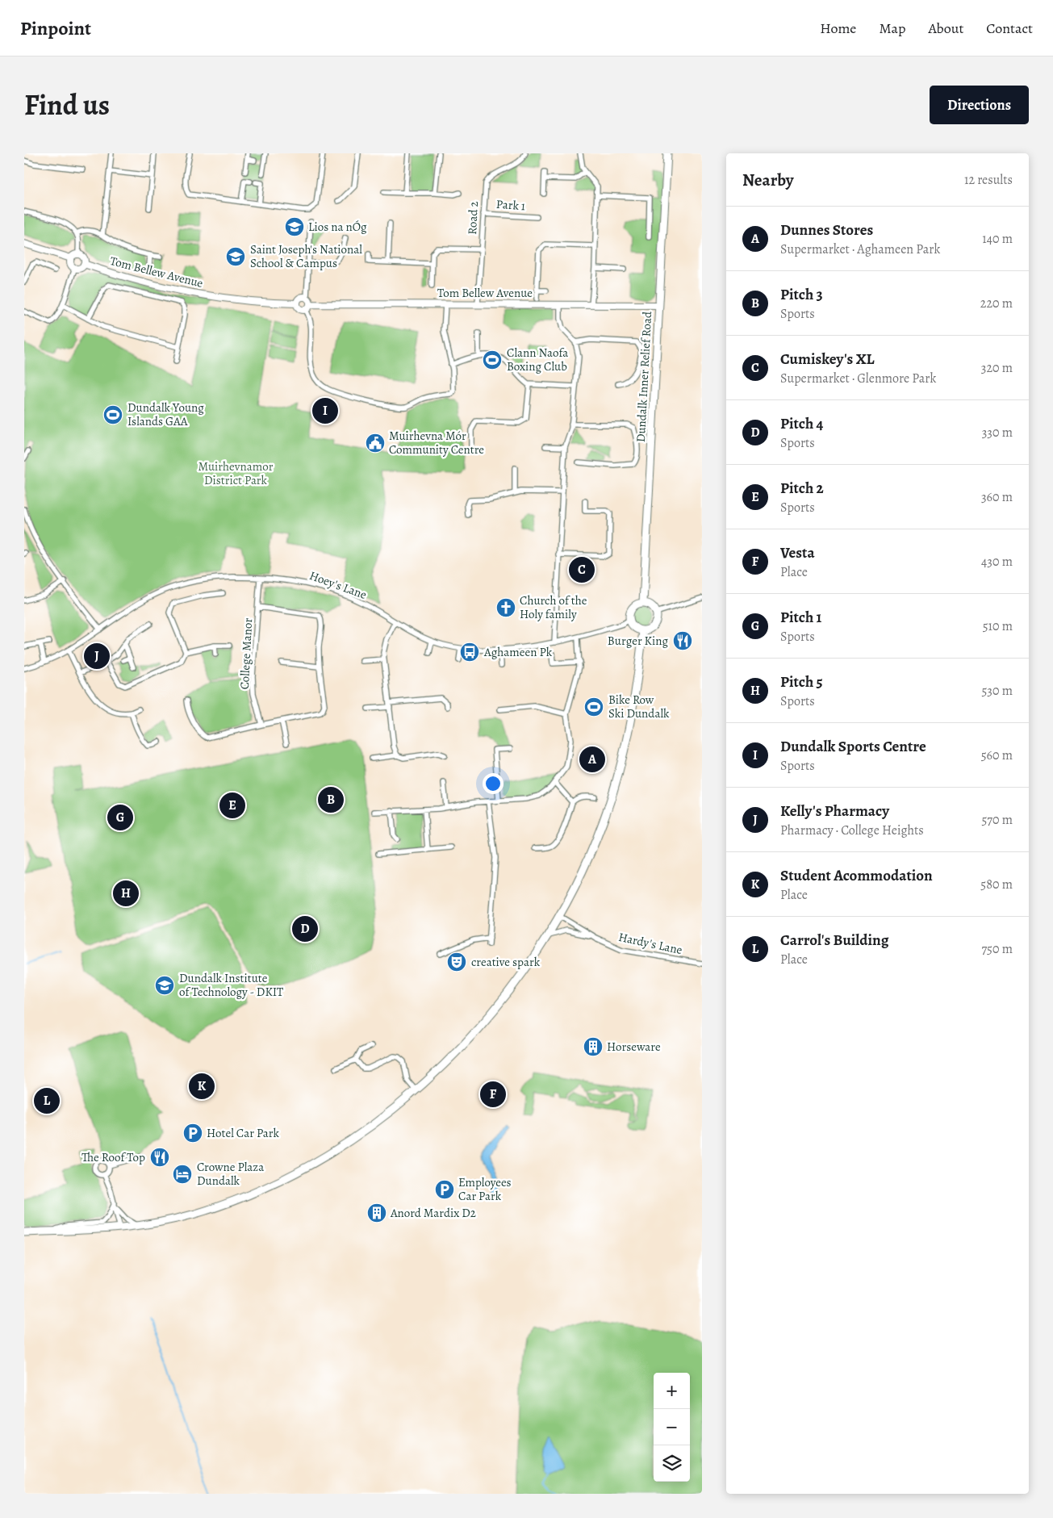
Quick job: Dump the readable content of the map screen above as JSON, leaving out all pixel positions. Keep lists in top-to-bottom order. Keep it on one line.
{"streets":{"main road":["Dundalk Inner Relief Road"],"street":["Park 1","Road 2","Tom Bellew Avenue","Hoey's Lane","College Manor","Hardy's Lane"]},"crossings":[["Park 1","Road 2"],["Road 2","Tom Bellew Avenue"],["Tom Bellew Avenue","Dundalk Inner Relief Road"],["Dundalk Inner Relief Road","Hoey's Lane"],["Hoey's Lane","College Manor"]],"parks":["Muirhevnamor District Park"],"places":{"school or university":["Lios na nÓg","Saint Joseph's National School & Campus","Dundalk Institute of Technology - DKIT"],"sports":["Clann Naofa Boxing Club","Dundalk Young Islands GAA","Bike Row Ski Dundalk"],"public building":["Muirhevna Mór Community Centre"],"church":["Church of the Holy family"],"restaurant":["Burger King","The Roof Top"],"bus stop":["Aghameen Pk"],"theatre":["creative spark"],"building":["Horseware","Anord Mardix D2"],"parking":["Hotel Car Park","Employees Car Park"],"hotel":["Crowne Plaza Dundalk"]},"page":{"header":"Pinpoint","nav":["Home","Map","About","Contact"],"title":"Find us","buttons":"Directions","heading":["Nearby","12 results"],"list":[{"mark":"A","name":"Dunnes Stores","note":"Supermarket · Aghameen Park","value":"140 m"},{"mark":"B","name":"Pitch 3","note":"Sports","value":"220 m"},{"mark":"C","name":"Cumiskey's XL","note":"Supermarket · Glenmore Park","value":"320 m"},{"mark":"D","name":"Pitch 4","note":"Sports","value":"330 m"},{"mark":"E","name":"Pitch 2","note":"Sports","value":"360 m"},{"mark":"F","name":"Vesta","note":"Place","value":"430 m"},{"mark":"G","name":"Pitch 1","note":"Sports","value":"510 m"},{"mark":"H","name":"Pitch 5","note":"Sports","value":"530 m"},{"mark":"I","name":"Dundalk Sports Centre","note":"Sports","value":"560 m"},{"mark":"J","name":"Kelly's Pharmacy","note":"Pharmacy · College Heights","value":"570 m"},{"mark":"K","name":"Student Acommodation","note":"Place","value":"580 m"},{"mark":"L","name":"Carrol's Building","note":"Place","value":"750 m"}],"pins":["I","C","J","A","B","E","G","H","D","K","F","L"],"map_buttons":["+","−"]}}
